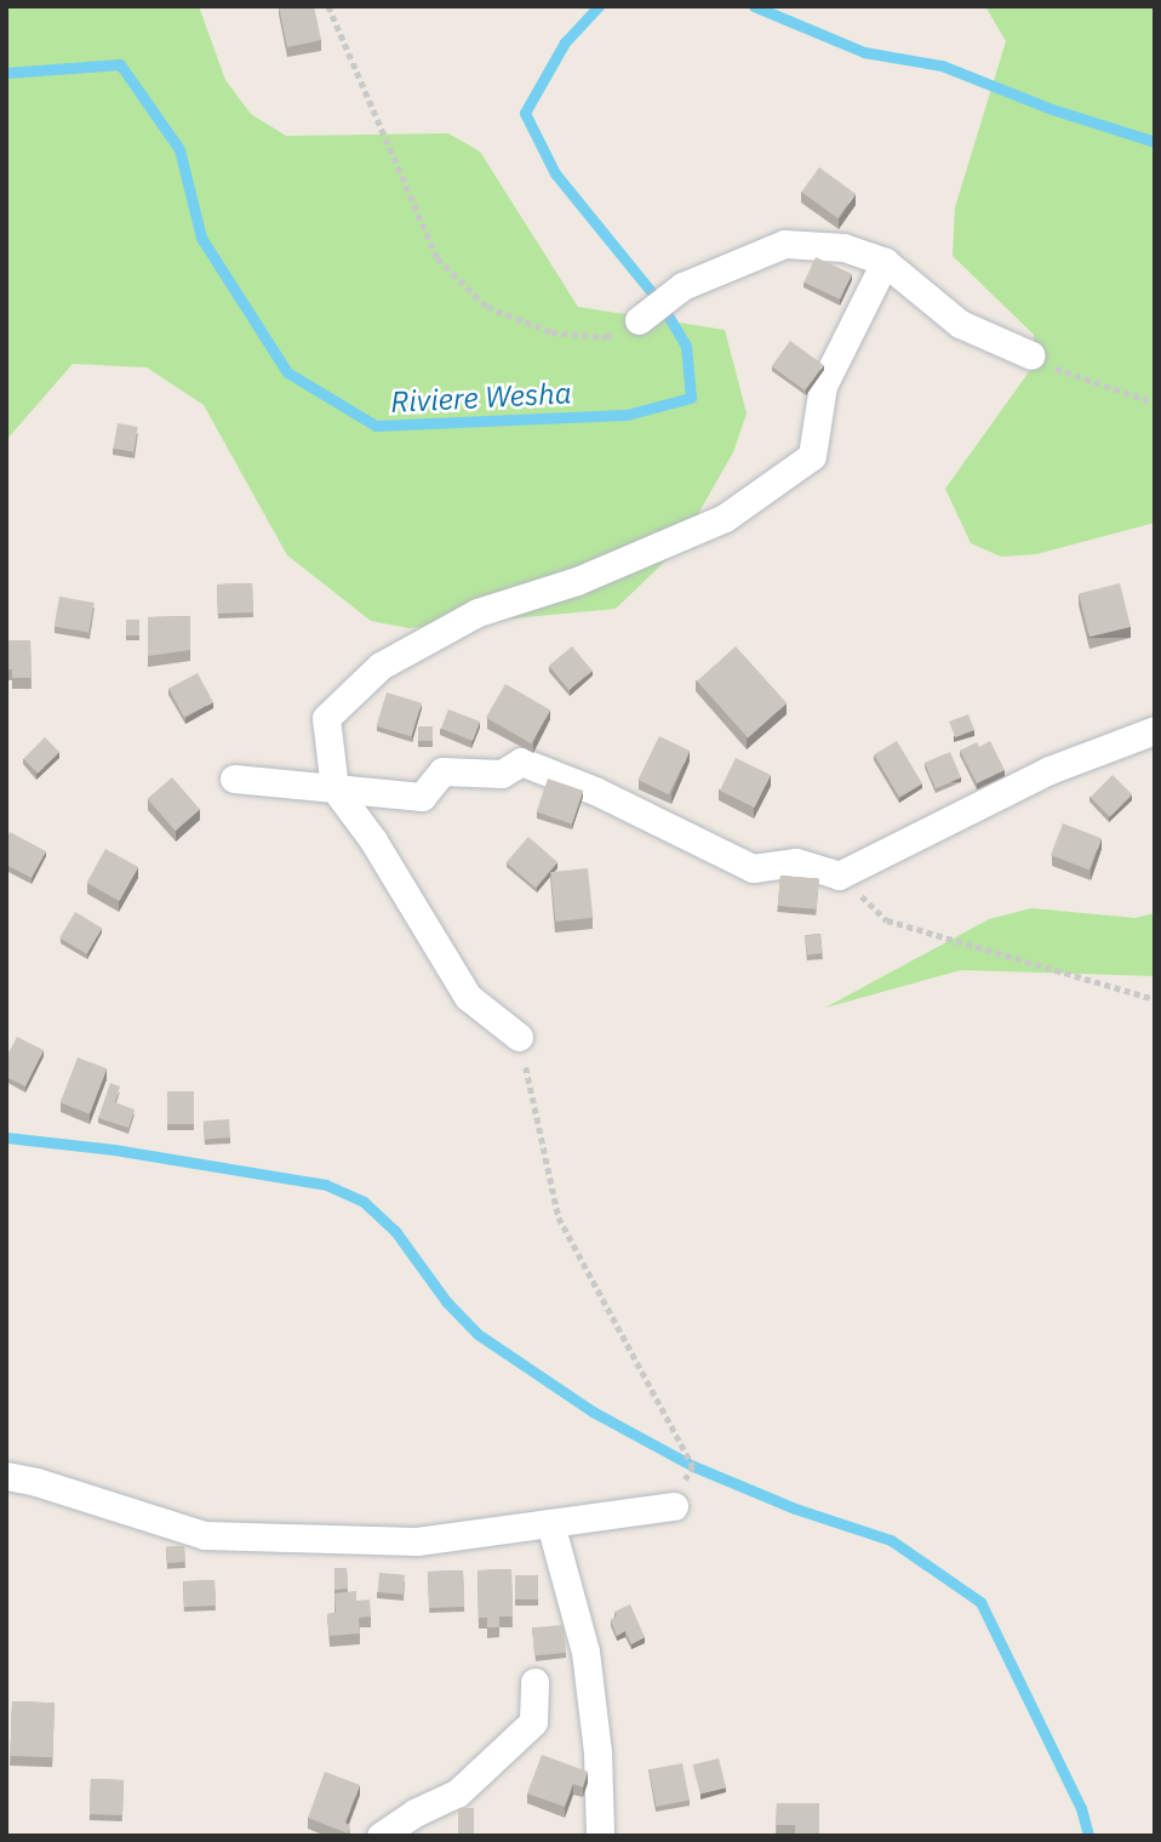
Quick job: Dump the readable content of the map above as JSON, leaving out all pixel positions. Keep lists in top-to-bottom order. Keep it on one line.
{"water":["Riviere Wesha"]}
